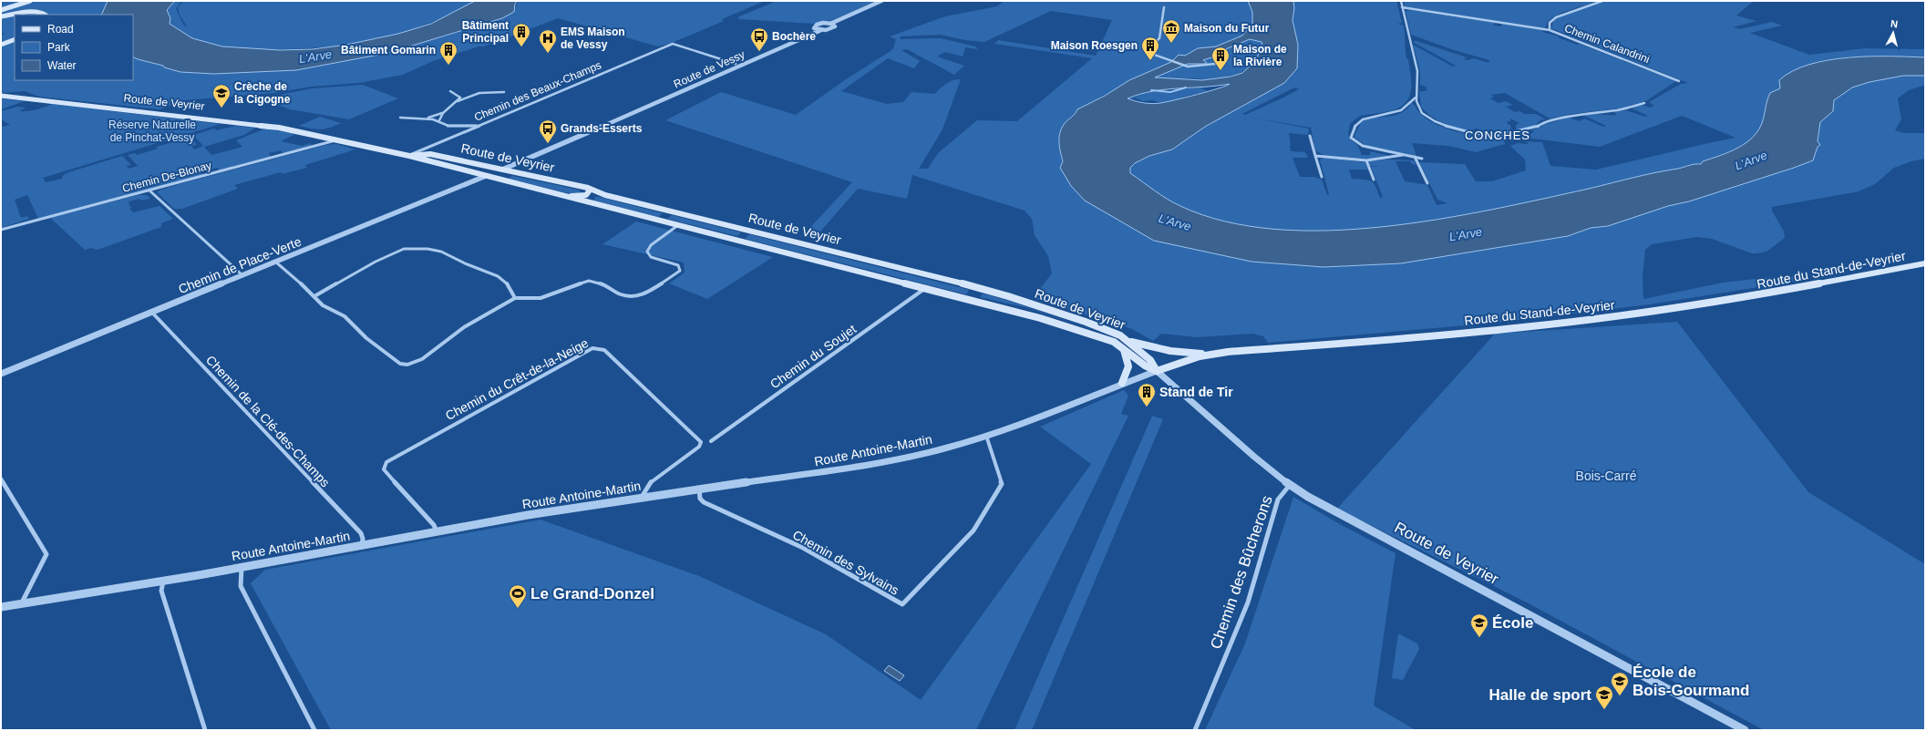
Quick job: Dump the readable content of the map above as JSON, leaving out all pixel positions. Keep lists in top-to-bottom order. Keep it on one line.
{"streets":{"main road":["Route de Veyrier","Route du Stand-de-Veyrier"],"street":["Chemin Calandrini","Route de Vessy","Chemin des Beaux-Champs","Chemin De-Blonay","Chemin de Place-Verte","Chemin du Soujet","Chemin du Crêt-de-la-Neige","Chemin de la Clé-des-Champs","Route Antoine-Martin","Chemin des Sylvains","Chemin des Bûcherons"]},"crossings":[["Route de Vessy","Chemin des Beaux-Champs"],["Route de Vessy","Route de Veyrier"],["Chemin des Beaux-Champs","Route de Veyrier"],["Route de Veyrier","Chemin De-Blonay"],["Route de Veyrier","Chemin de Place-Verte"],["Route de Veyrier","Route du Stand-de-Veyrier"],["Route de Veyrier","Chemin du Soujet"],["Route de Veyrier","Route Antoine-Martin"],["Route de Veyrier","Chemin des Bûcherons"],["Chemin de Place-Verte","Chemin de la Clé-des-Champs"],["Route du Stand-de-Veyrier","Route Antoine-Martin"],["Chemin du Crêt-de-la-Neige","Route Antoine-Martin"],["Chemin de la Clé-des-Champs","Route Antoine-Martin"],["Route Antoine-Martin","Chemin des Sylvains"]],"districts":["CONCHES"],"water":["L'Arve"],"parks":["Réserve Naturelle de Pinchat-Vessy","Bois-Carré"],"places":{"museum":["Maison du Futur"],"building":["Bâtiment Principal","Maison Roesgen","Bâtiment Gomarin","Maison de la Rivière","Stand de Tir"],"bus stop":["Bochère","Grands-Esserts"],"hospital":["EMS Maison de Vessy"],"school or university":["Crèche de la Cigogne","École","École de Bois-Gourmand","Halle de sport"],"sports":["Le Grand-Donzel"]},"legend":["Road","Park","Water"],"north":"top"}
